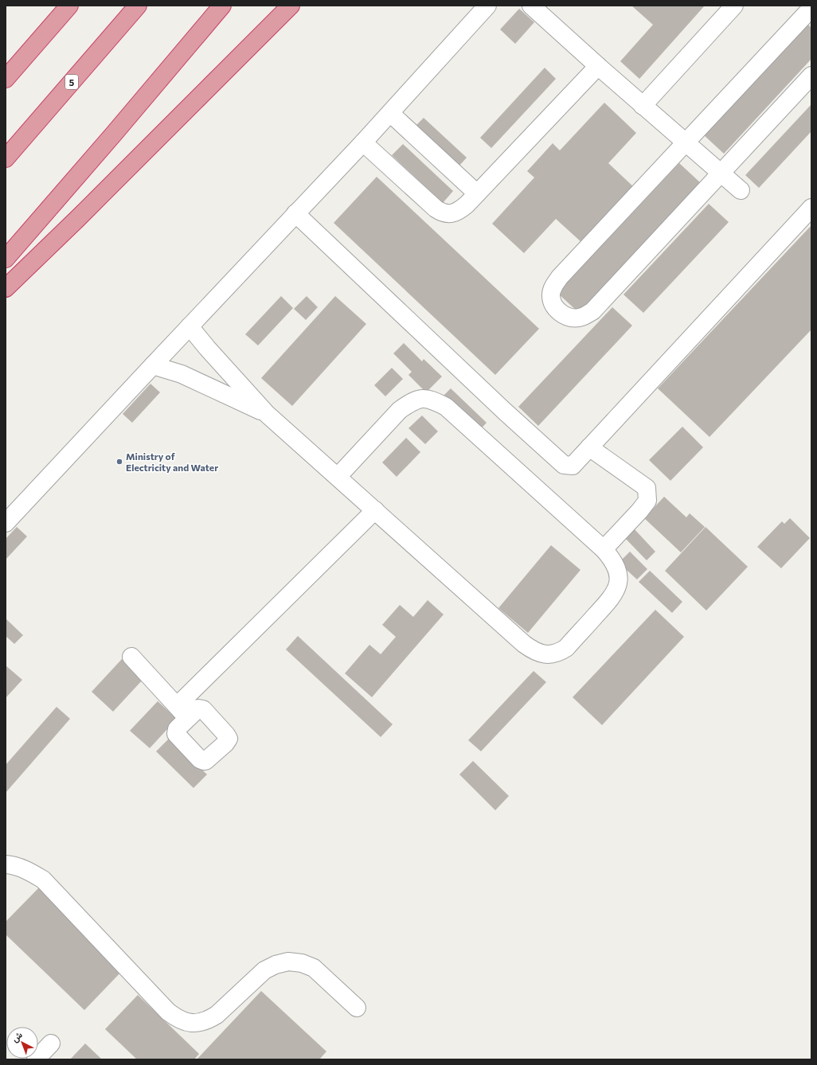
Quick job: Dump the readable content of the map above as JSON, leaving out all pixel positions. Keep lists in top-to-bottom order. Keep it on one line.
{"streets":{"highway":["5"]},"places":["Ministry of Electricity and Water"],"north":"top left"}
